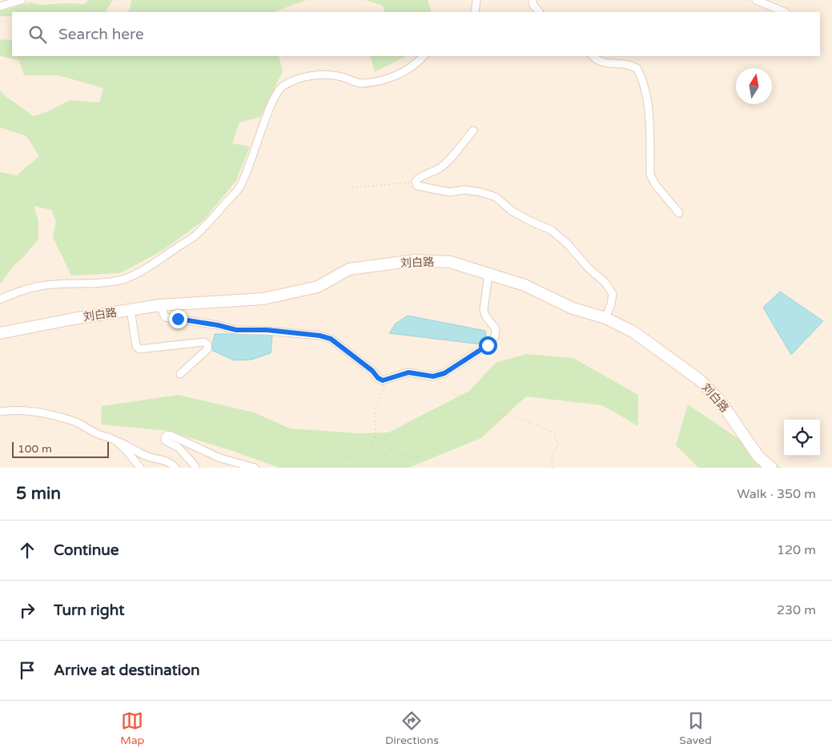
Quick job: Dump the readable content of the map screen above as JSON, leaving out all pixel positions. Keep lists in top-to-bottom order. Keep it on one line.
{"streets":{"street":["刘白路"]},"scale_bar":"100 m","north":"top","page":{"search":"Search here","scale":"100 m","heading":["5 min","Walk · 350 m"],"list":[["Continue","120 m"],["Turn right","230 m"],"Arrive at destination"],"nav":["Map","Directions","Saved"]}}
